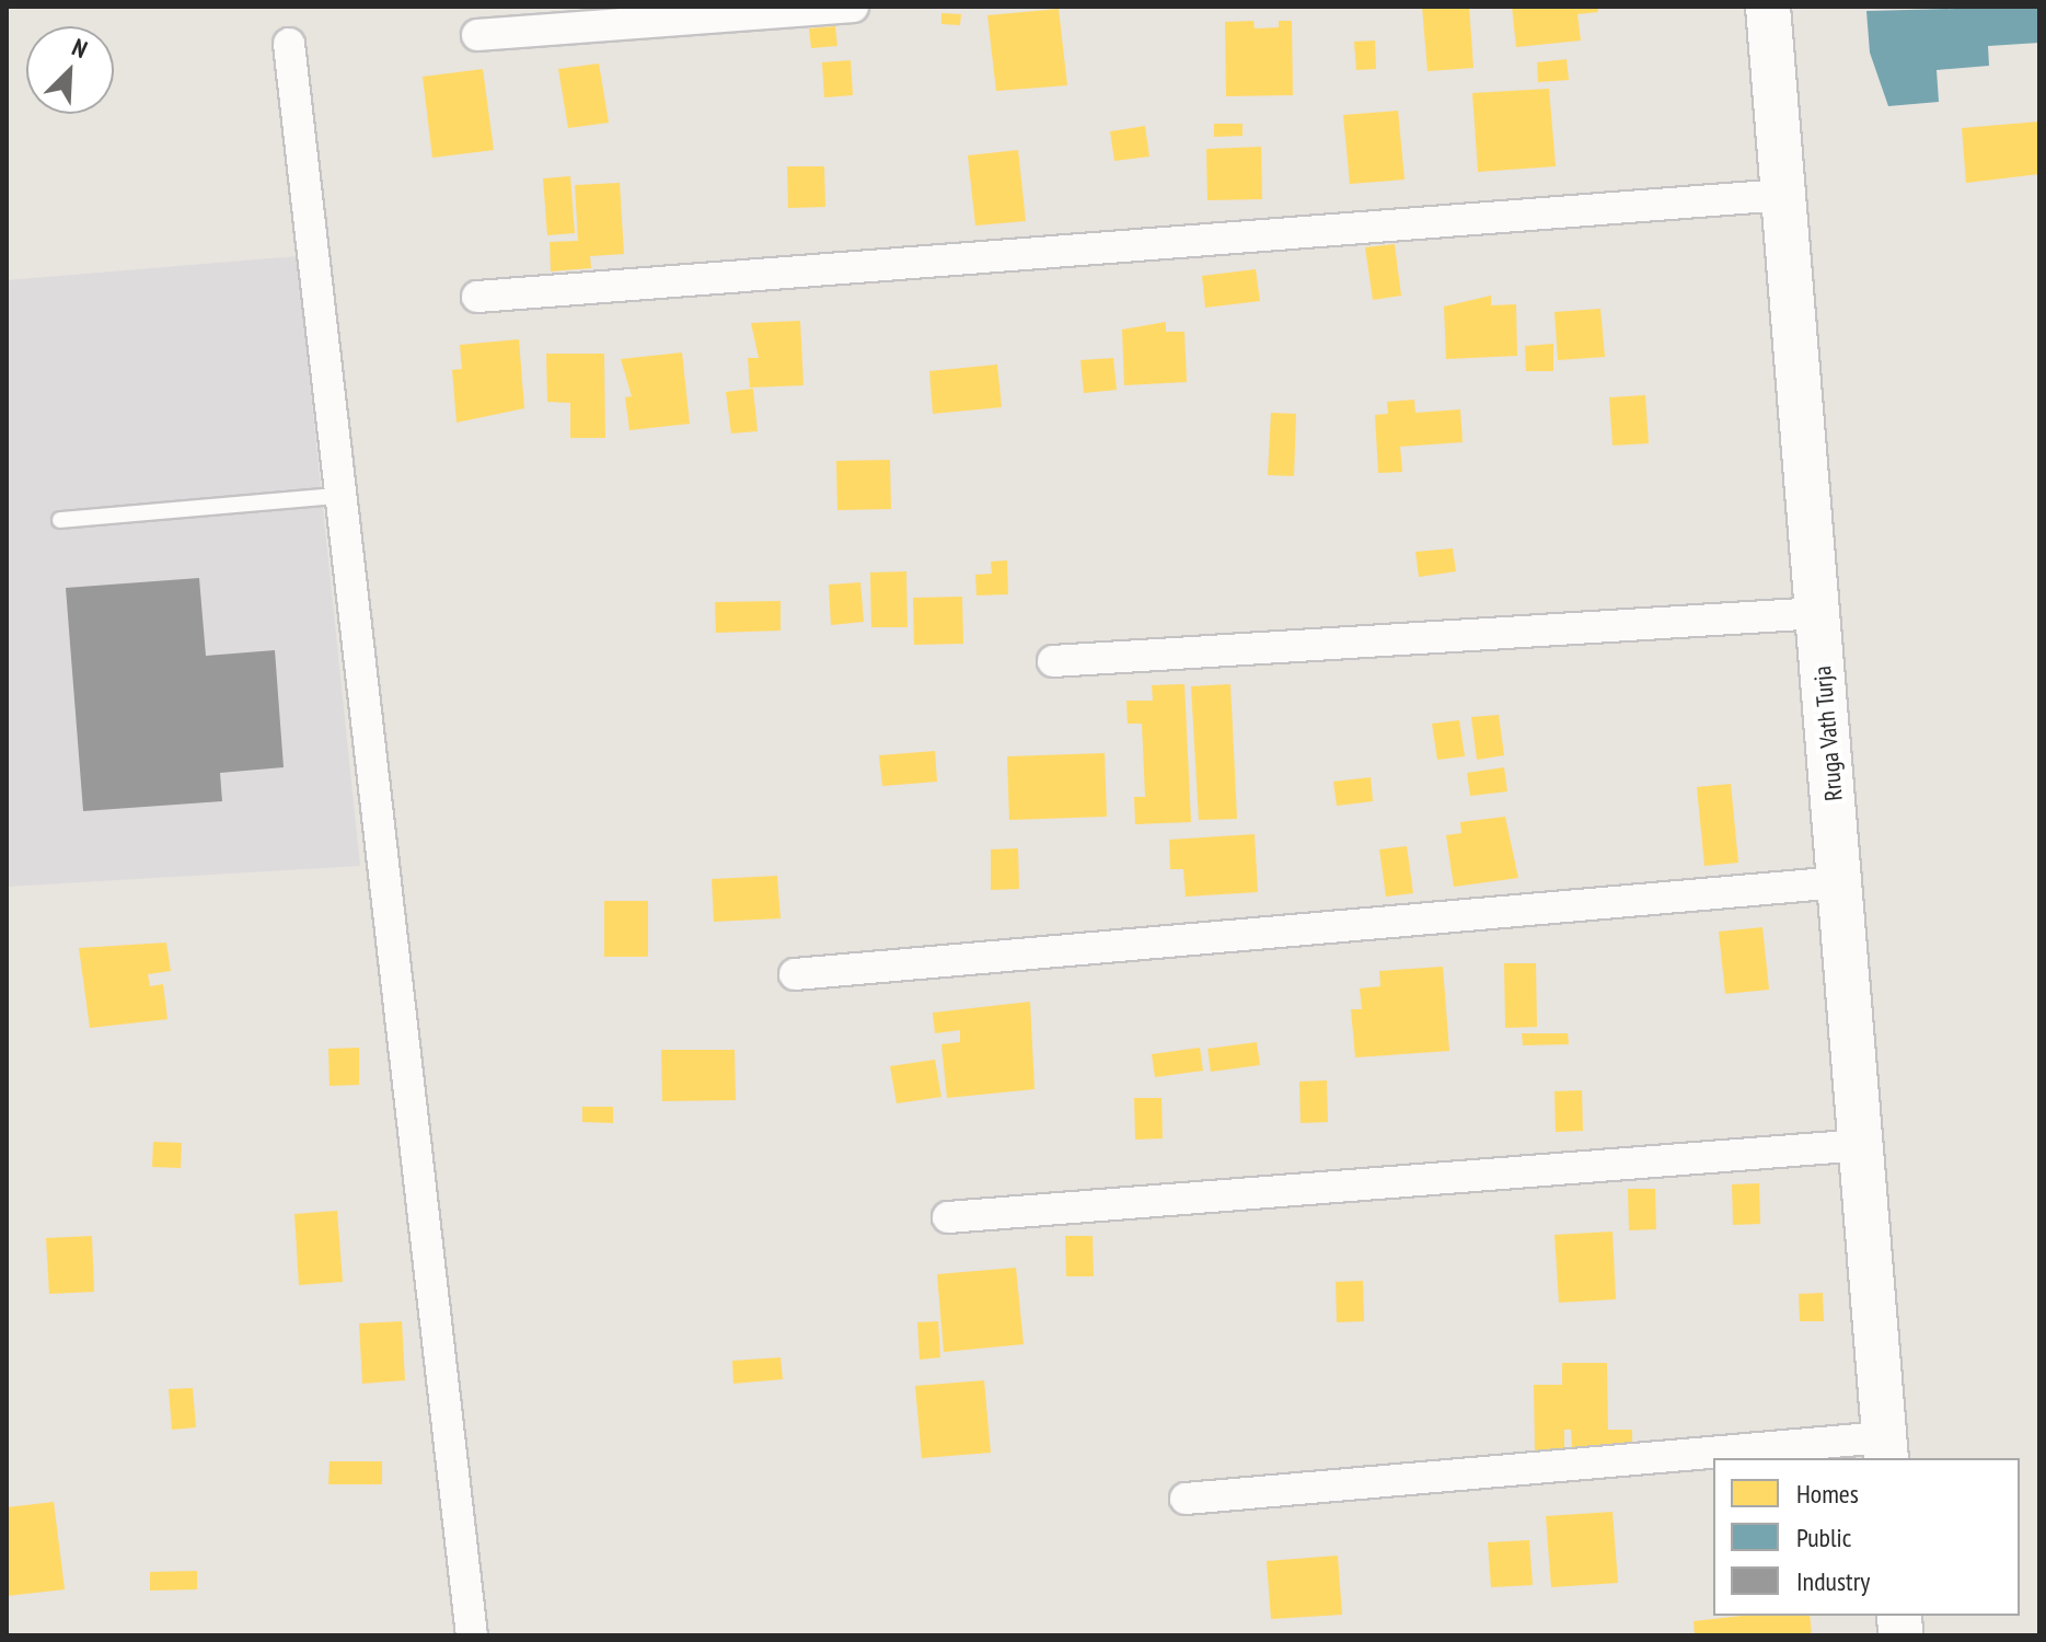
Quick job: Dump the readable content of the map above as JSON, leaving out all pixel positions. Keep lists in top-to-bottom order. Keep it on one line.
{"streets":{"street":["Rruga Vath Turja"]},"legend":["Homes","Public","Industry"],"north":"top right"}
